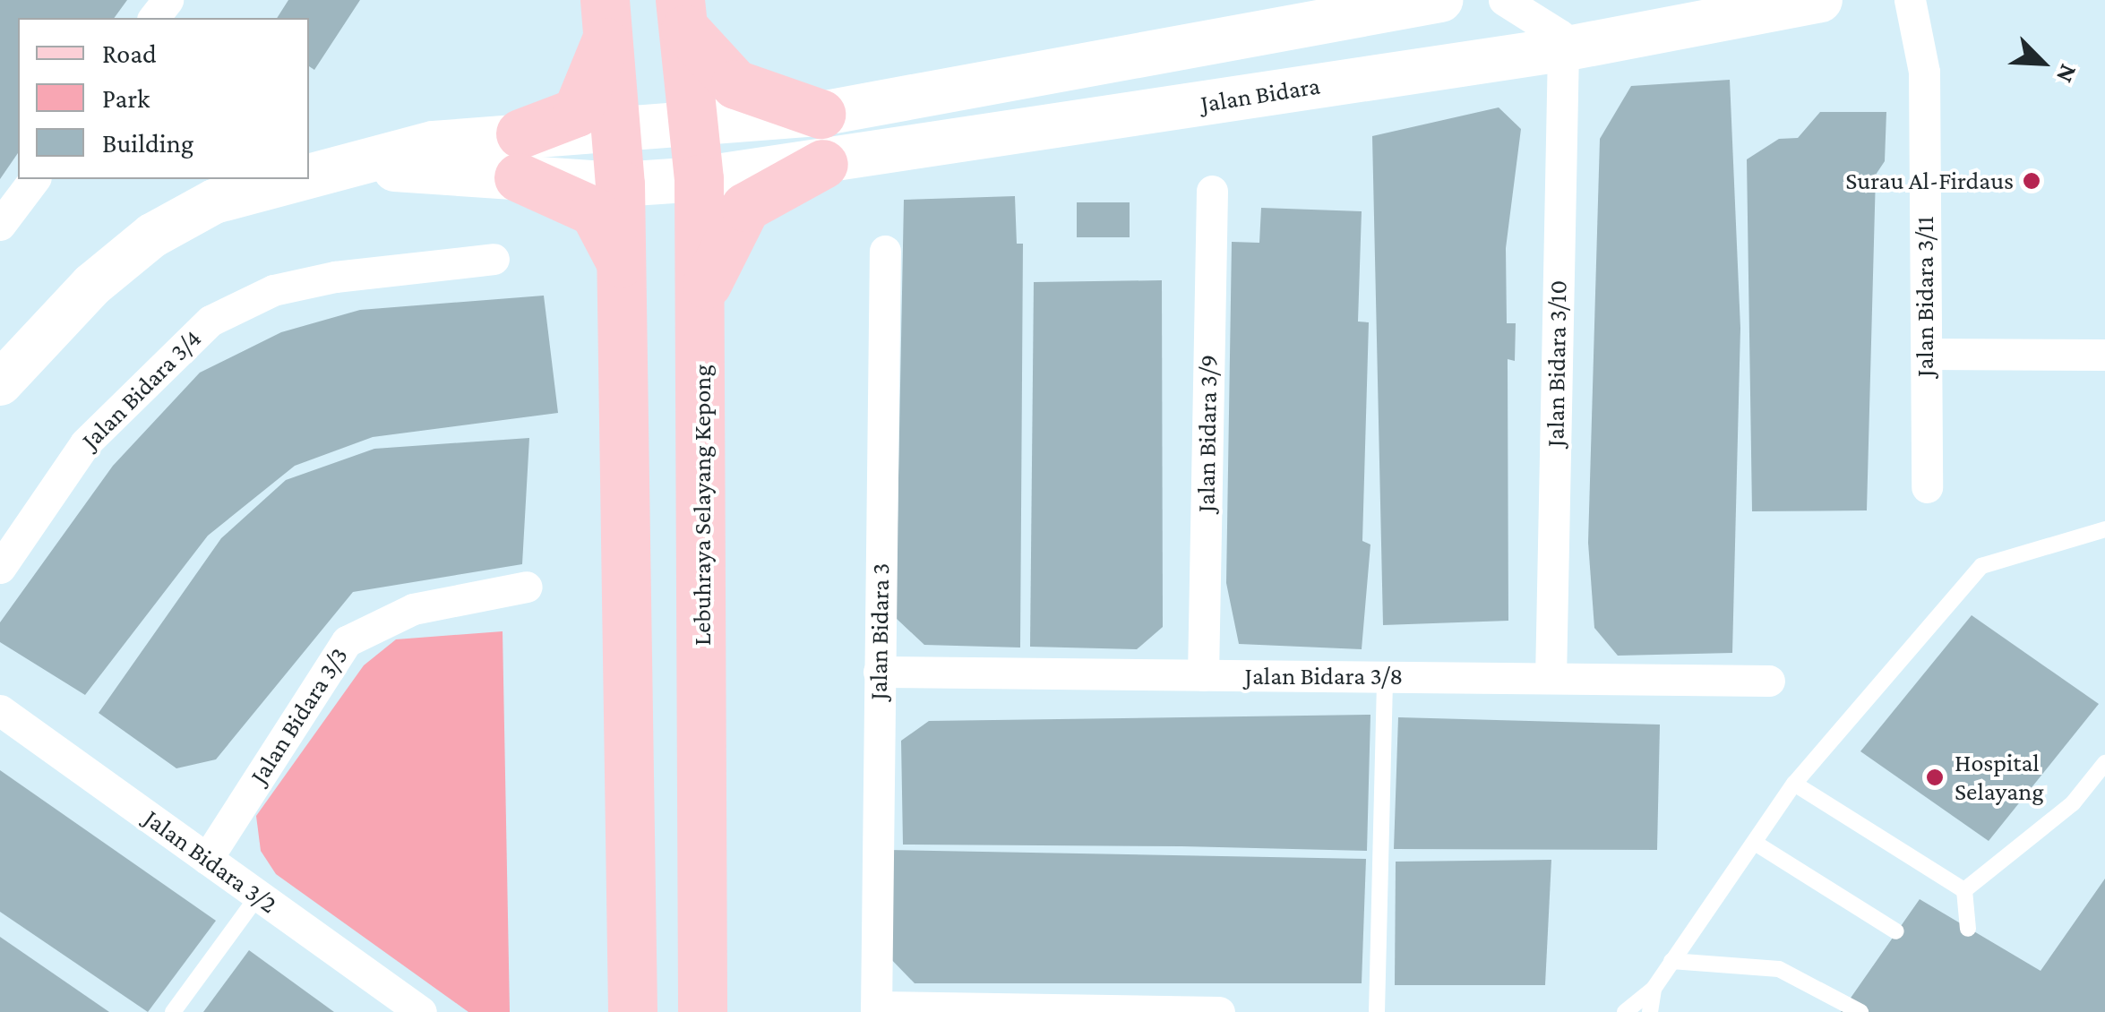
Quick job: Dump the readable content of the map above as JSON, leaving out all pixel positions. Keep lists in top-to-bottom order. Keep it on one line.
{"streets":{"main road":["Jalan Bidara","Lebuhraya Selayang Kepong"],"street":["Jalan Bidara 3/11","Jalan Bidara 3/10","Jalan Bidara 3/4","Jalan Bidara 3/9","Jalan Bidara 3","Jalan Bidara 3/8","Jalan Bidara 3/3","Jalan Bidara 3/2"]},"crossings":[["Jalan Bidara","Jalan Bidara 3/10"],["Jalan Bidara","Lebuhraya Selayang Kepong"],["Jalan Bidara 3/10","Jalan Bidara 3/8"],["Jalan Bidara 3/9","Jalan Bidara 3/8"],["Jalan Bidara 3","Jalan Bidara 3/8"],["Jalan Bidara 3/3","Jalan Bidara 3/2"]],"places":["Surau Al-Firdaus","Hospital Selayang"],"legend":["Road","Park","Building"],"north":"bottom right"}
